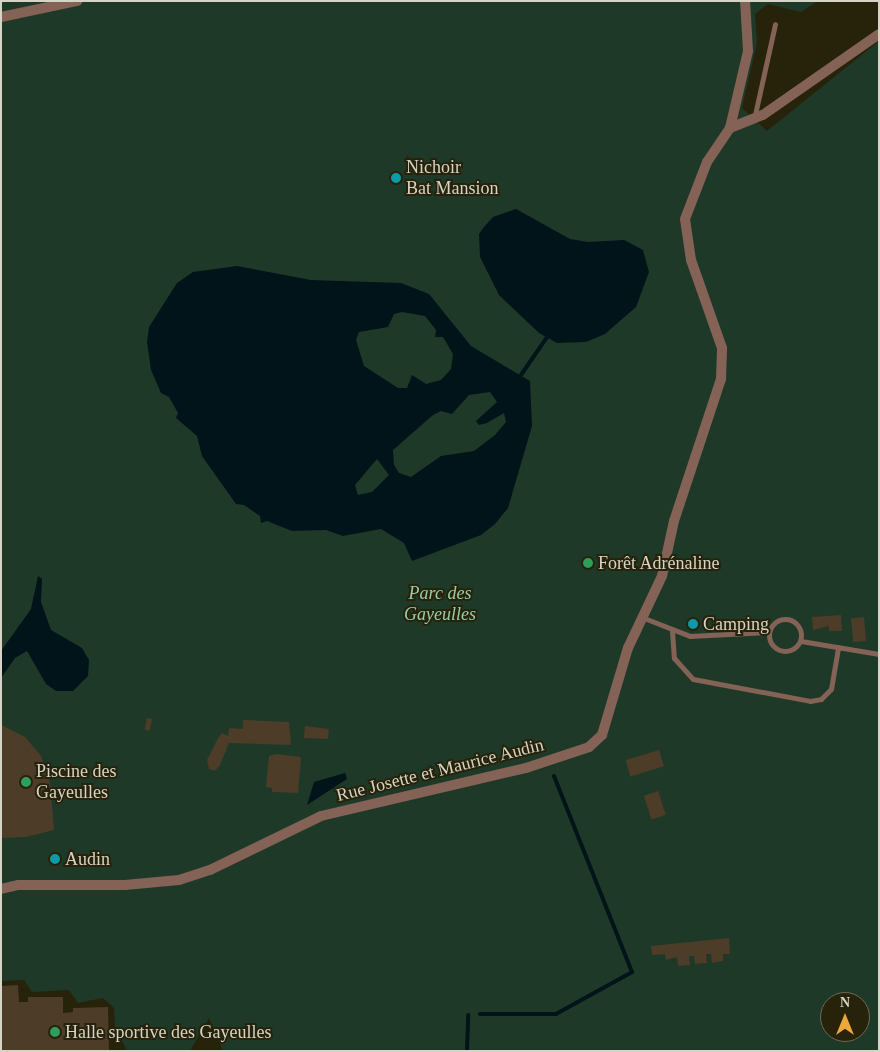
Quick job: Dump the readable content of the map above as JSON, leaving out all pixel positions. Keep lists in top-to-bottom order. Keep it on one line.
{"streets":{"street":["Rue Josette et Maurice Audin"]},"parks":["Parc des Gayeulles"],"places":["Nichoir Bat Mansion","Forêt Adrénaline","Camping","Piscine des Gayeulles","Audin","Halle sportive des Gayeulles"],"north":"top"}
